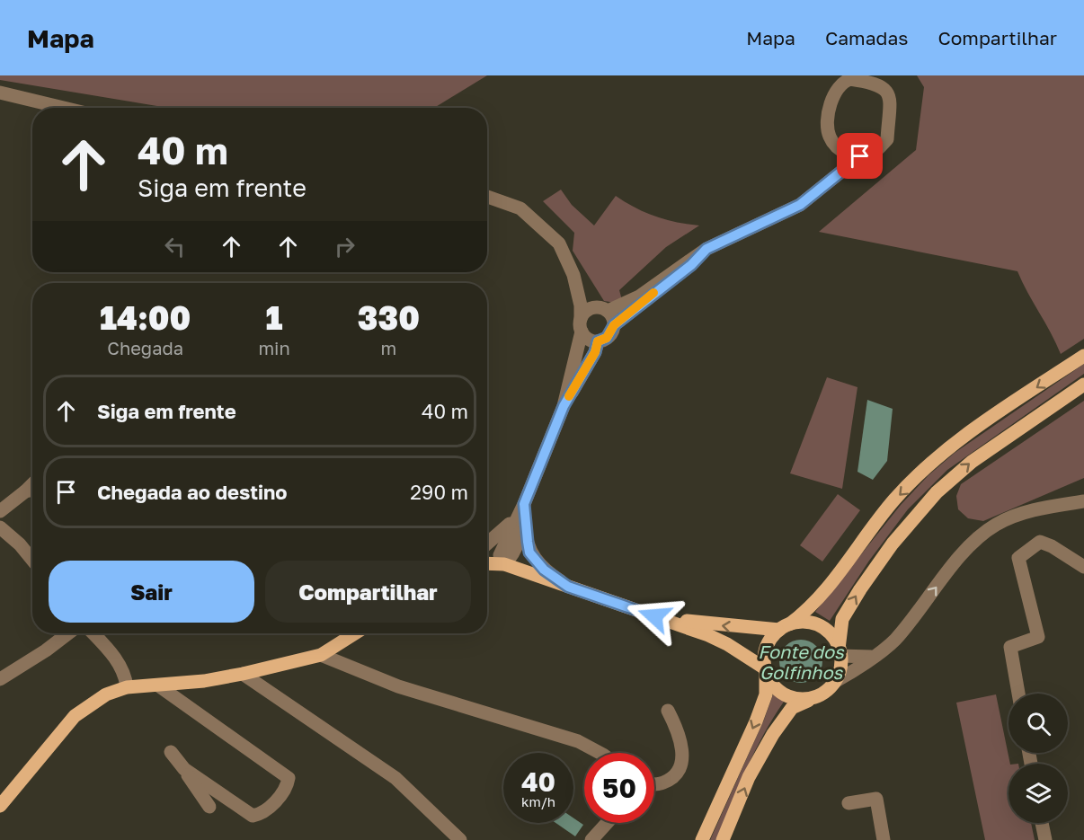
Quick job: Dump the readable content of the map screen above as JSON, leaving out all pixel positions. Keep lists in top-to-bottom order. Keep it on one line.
{"water":["Fonte dos Golfinhos"],"page":{"header":"Mapa","nav":["Mapa","Camadas","Compartilhar"],"turn":["40 m","Siga em frente"],"eta":["14:00","Chegada","1","min","330","m"],"list":[{"name":"Siga em frente","value":"40 m"},{"name":"Chegada ao destino","value":"290 m"}],"buttons":["Sair","Compartilhar"],"speed":"40 km/h","limit":"50"}}
